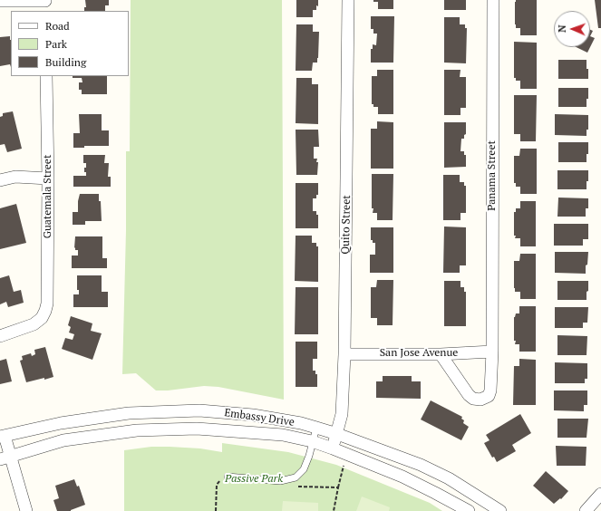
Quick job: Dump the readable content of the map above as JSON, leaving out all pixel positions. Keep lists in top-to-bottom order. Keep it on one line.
{"streets":{"street":["Panama Street","Guatemala Street","Quito Street","San Jose Avenue","Embassy Drive"]},"crossings":[["Panama Street","San Jose Avenue"],["Quito Street","San Jose Avenue"],["Quito Street","Embassy Drive"]],"parks":["Passive Park"],"legend":["Road","Park","Building"],"north":"left"}
